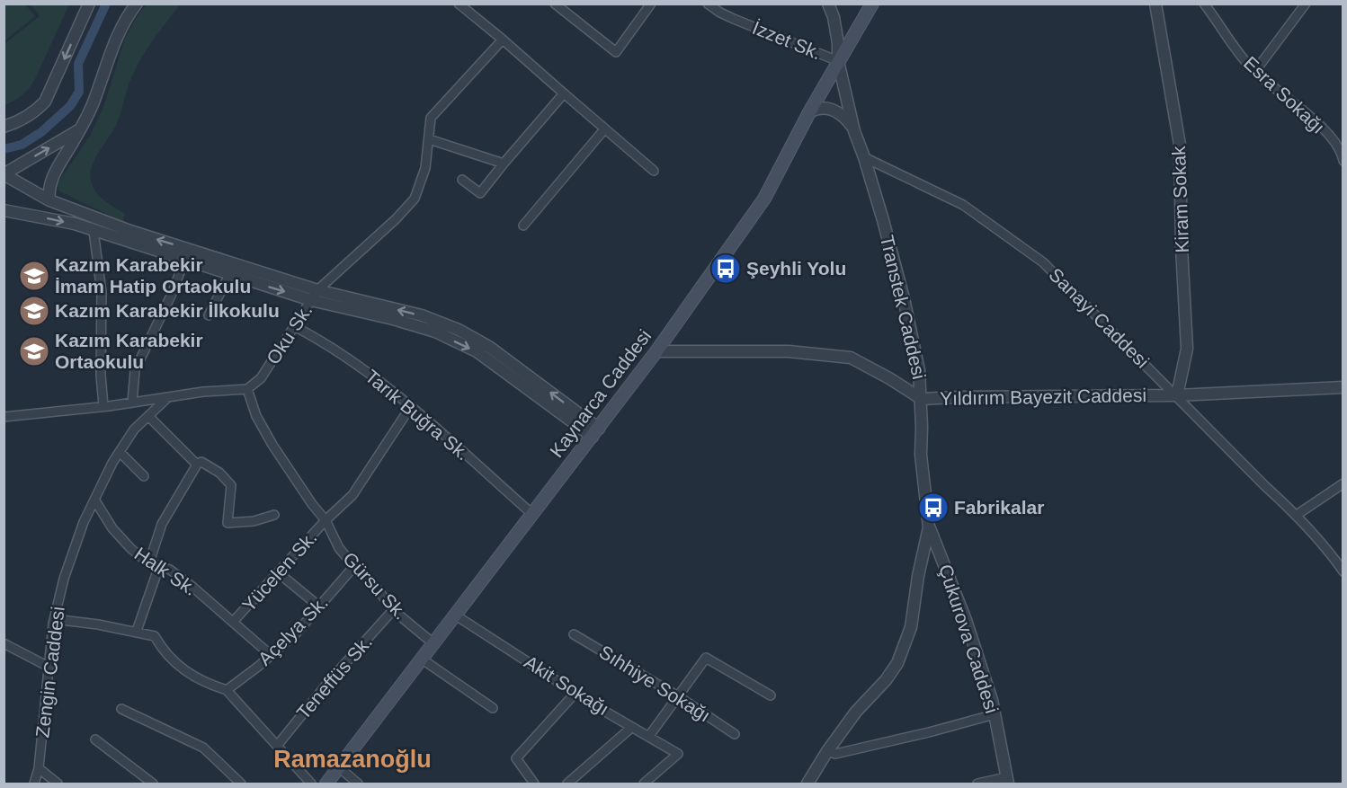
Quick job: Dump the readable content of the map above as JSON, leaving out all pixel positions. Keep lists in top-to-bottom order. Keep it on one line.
{"streets":{"main road":["Kaynarca Caddesi"],"street":["İzzet Sk.","Esra Sokağı","Kiram Sokak","Transtek Caddesi","Sanayi Caddesi","Oku Sk.","Yıldırım Bayezit Caddesi","Tarık Buğra Sk.","Halk Sk.","Yücelen Sk.","Gürsu Sk.","Açelya Sk.","Çukurova Caddesi","Zengin Caddesi","Teneffüs Sk.","Sıhhiye Sokağı","Akit Sokağı"]},"crossings":[["İzzet Sk.","Transtek Caddesi"],["İzzet Sk.","Kaynarca Caddesi"],["Kiram Sokak","Sanayi Caddesi"],["Kiram Sokak","Yıldırım Bayezit Caddesi"],["Transtek Caddesi","Sanayi Caddesi"],["Transtek Caddesi","Kaynarca Caddesi"],["Transtek Caddesi","Yıldırım Bayezit Caddesi"],["Transtek Caddesi","Çukurova Caddesi"],["Sanayi Caddesi","Yıldırım Bayezit Caddesi"],["Oku Sk.","Tarık Buğra Sk."],["Oku Sk.","Gürsu Sk."],["Kaynarca Caddesi","Yıldırım Bayezit Caddesi"],["Kaynarca Caddesi","Tarık Buğra Sk."],["Kaynarca Caddesi","Gürsu Sk."],["Kaynarca Caddesi","Akit Sokağı"],["Tarık Buğra Sk.","Yücelen Sk."],["Halk Sk.","Yücelen Sk."],["Halk Sk.","Açelya Sk."],["Halk Sk.","Zengin Caddesi"],["Yücelen Sk.","Gürsu Sk."],["Gürsu Sk.","Açelya Sk."],["Gürsu Sk.","Teneffüs Sk."]],"districts":["Ramazanoğlu"],"places":{"bus stop":["Şeyhli Yolu","Fabrikalar"],"school or university":["Kazım Karabekir İmam Hatip Ortaokulu","Kazım Karabekir İlkokulu","Kazım Karabekir Ortaokulu"]}}
